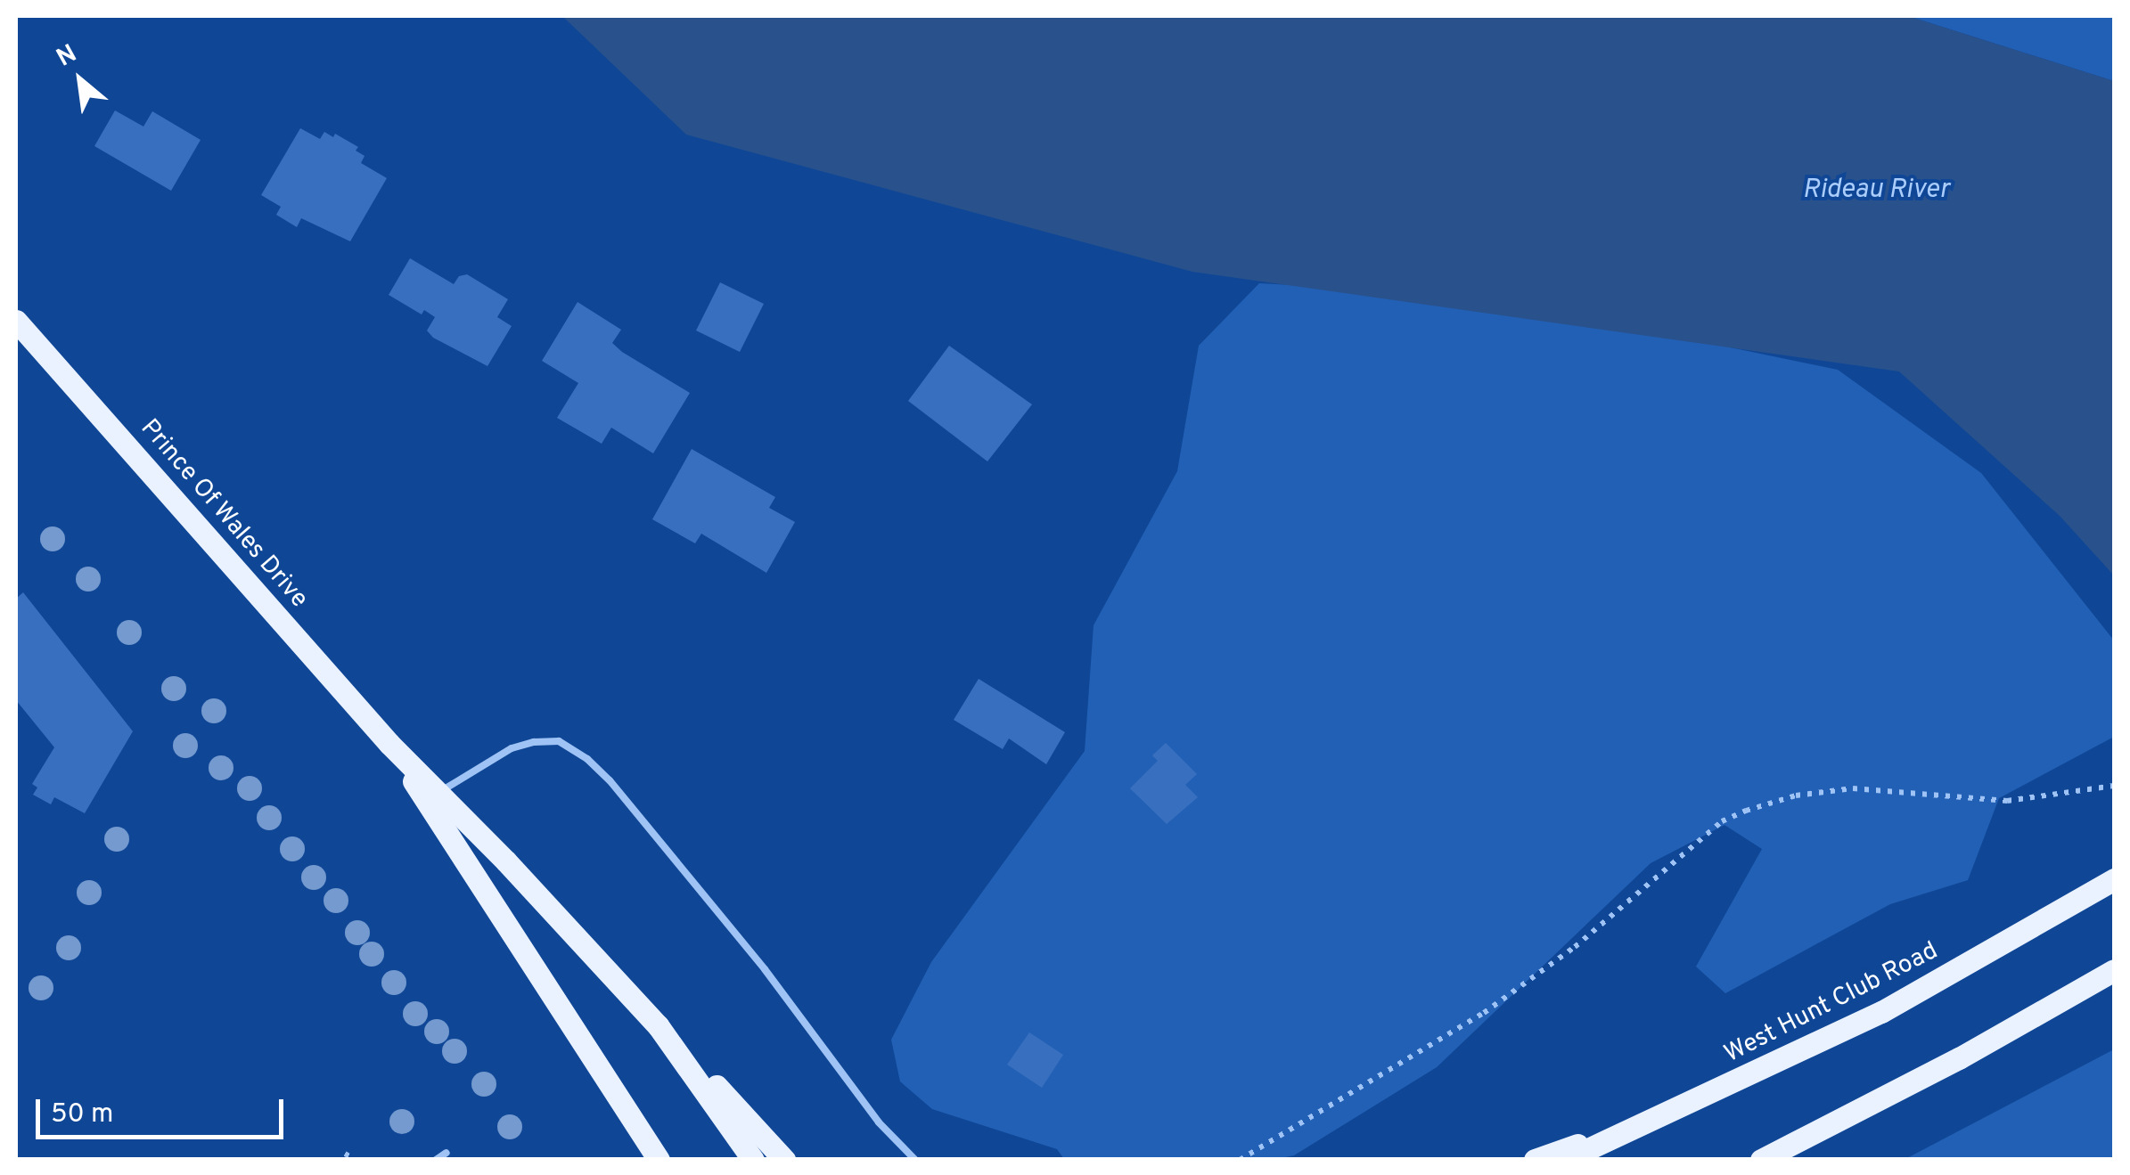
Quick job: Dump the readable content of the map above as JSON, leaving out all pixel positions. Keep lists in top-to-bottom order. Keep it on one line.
{"streets":{"main road":["Prince Of Wales Drive","West Hunt Club Road"]},"water":["Rideau River"],"scale_bar":"50 m","north":"top left"}
